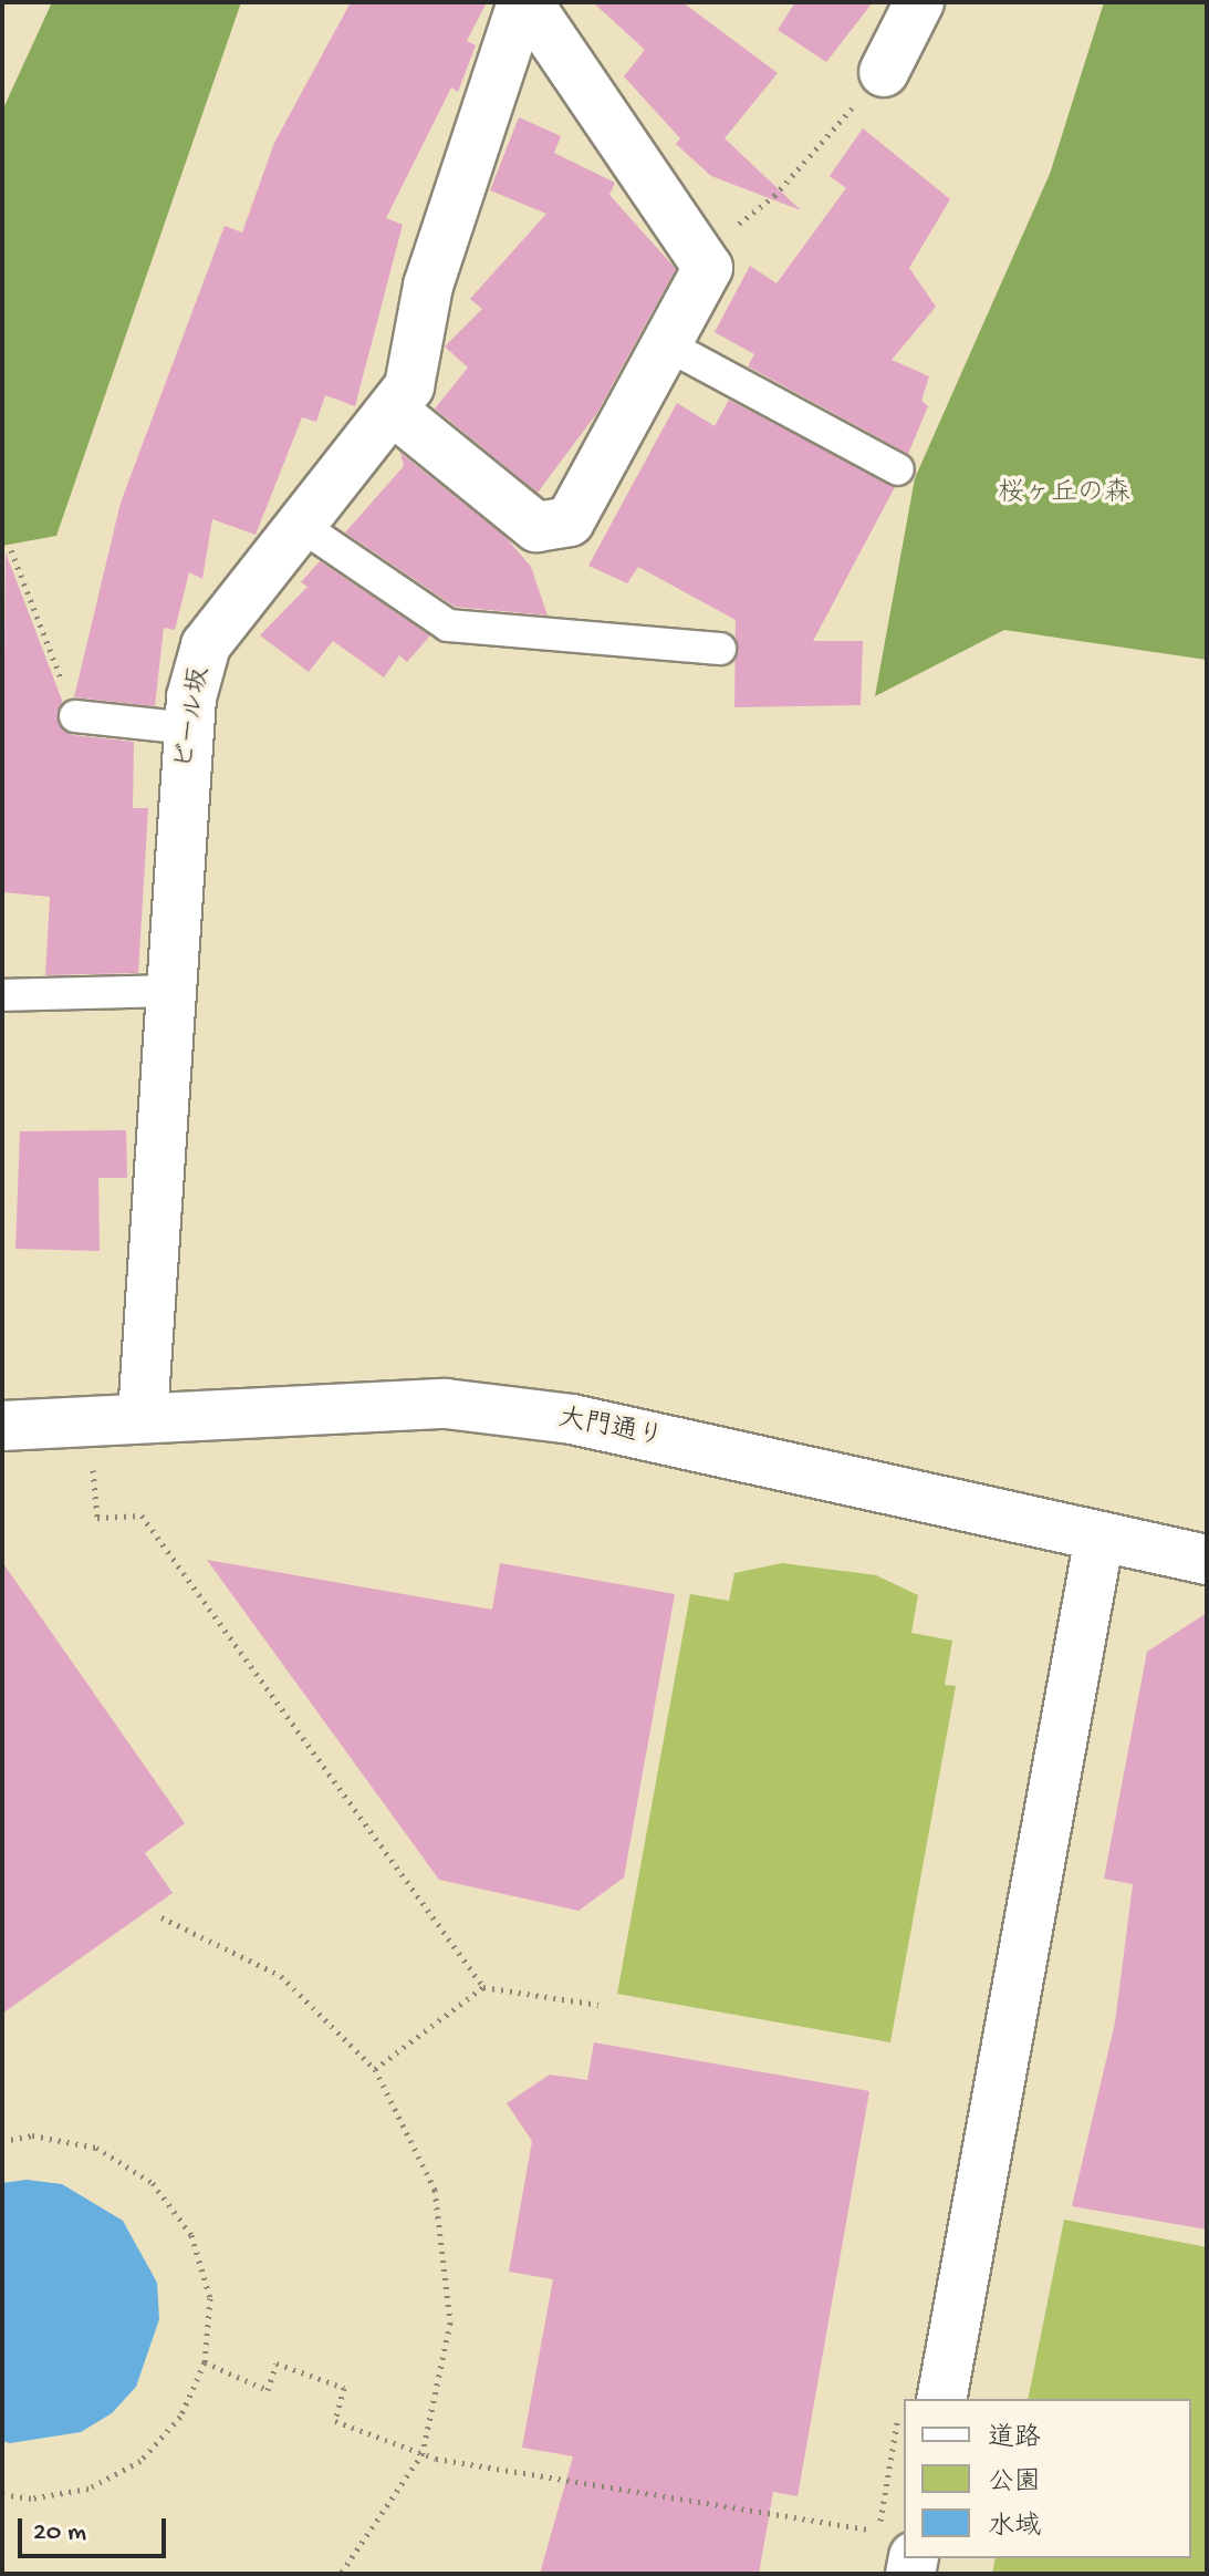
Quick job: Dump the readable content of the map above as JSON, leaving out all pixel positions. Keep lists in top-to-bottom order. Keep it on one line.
{"streets":{"street":["ビール坂","大門通り"]},"crossings":[["ビール坂","大門通り"]],"parks":["桜ヶ丘の森"],"legend":["道路","公園","水域"],"scale_bar":"20 m"}
